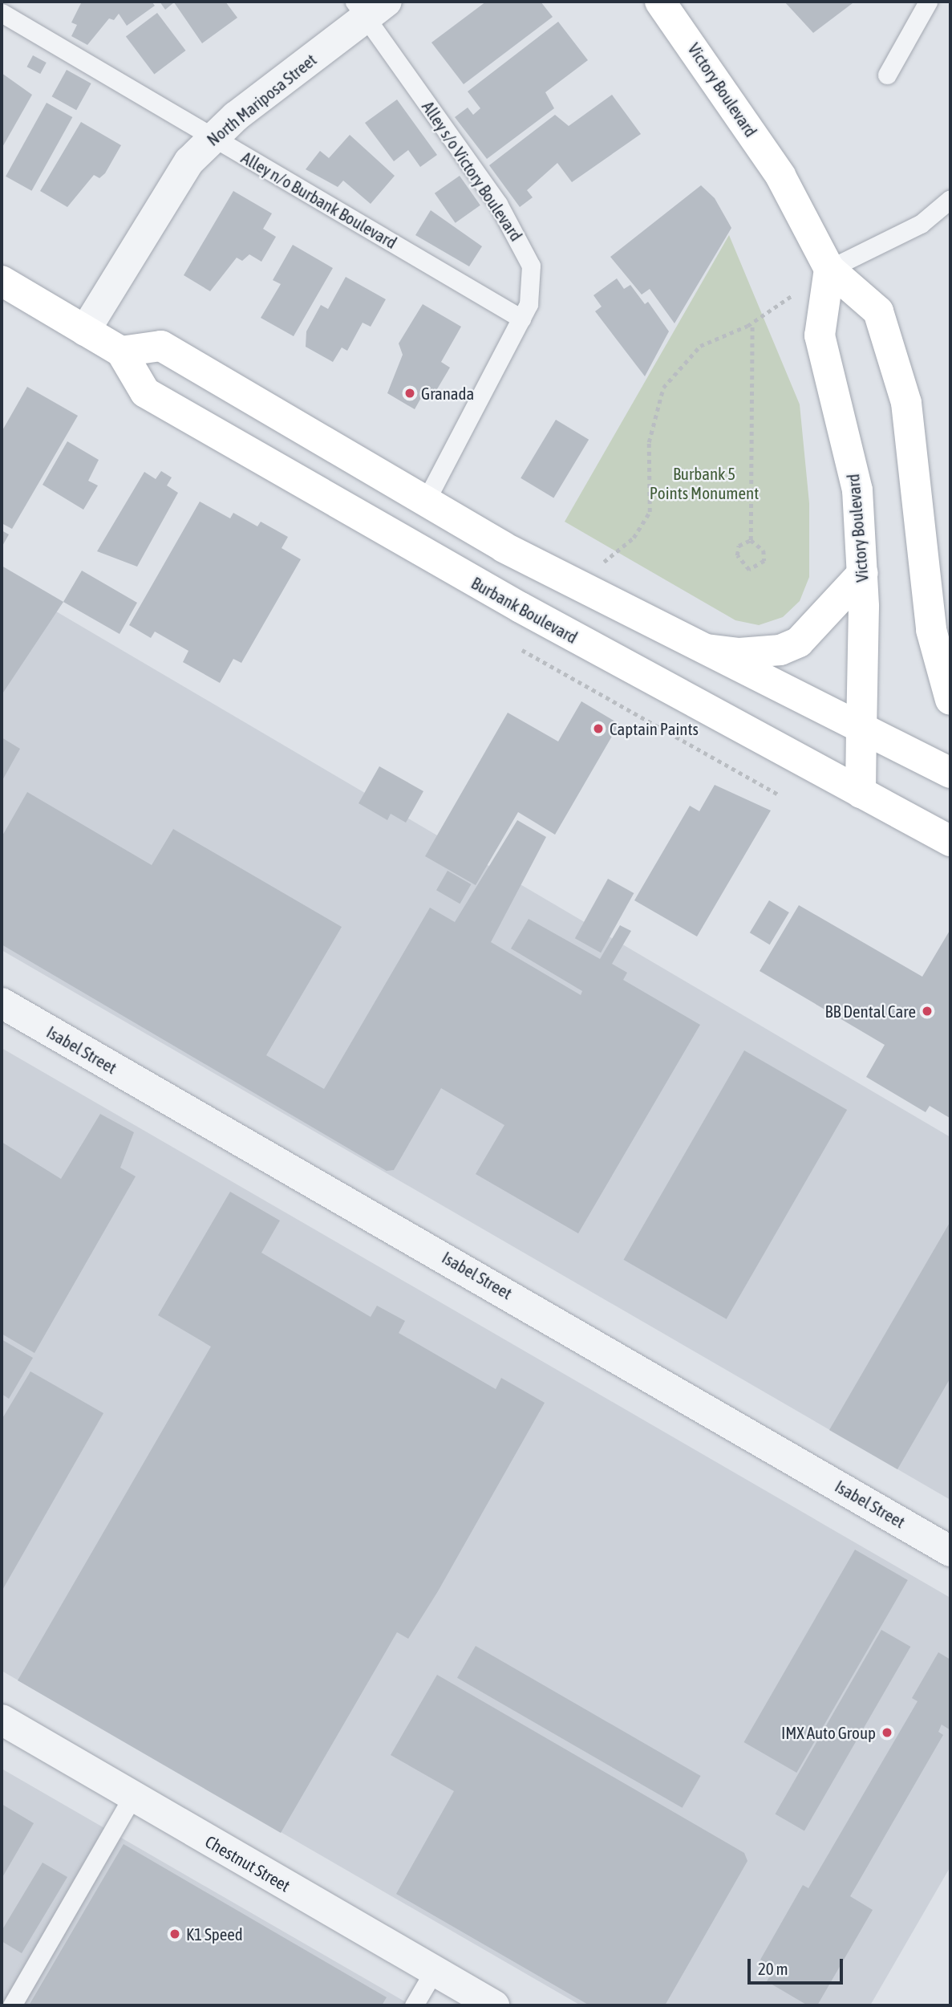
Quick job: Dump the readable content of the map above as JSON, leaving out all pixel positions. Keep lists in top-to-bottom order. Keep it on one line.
{"streets":{"main road":["Victory Boulevard","Burbank Boulevard"],"street":["North Mariposa Street","Isabel Street","Chestnut Street"],"lane":["Alley s/o Victory Boulevard","Alley n/o Burbank Boulevard"]},"crossings":[["Victory Boulevard","Burbank Boulevard"],["North Mariposa Street","Alley s/o Victory Boulevard"],["North Mariposa Street","Alley n/o Burbank Boulevard"],["North Mariposa Street","Burbank Boulevard"],["Alley s/o Victory Boulevard","Alley n/o Burbank Boulevard"]],"parks":["Burbank 5 Points Monument"],"places":["Granada","Captain Paints","BB Dental Care","IMX Auto Group","K1 Speed"],"scale_bar":"20 m"}
